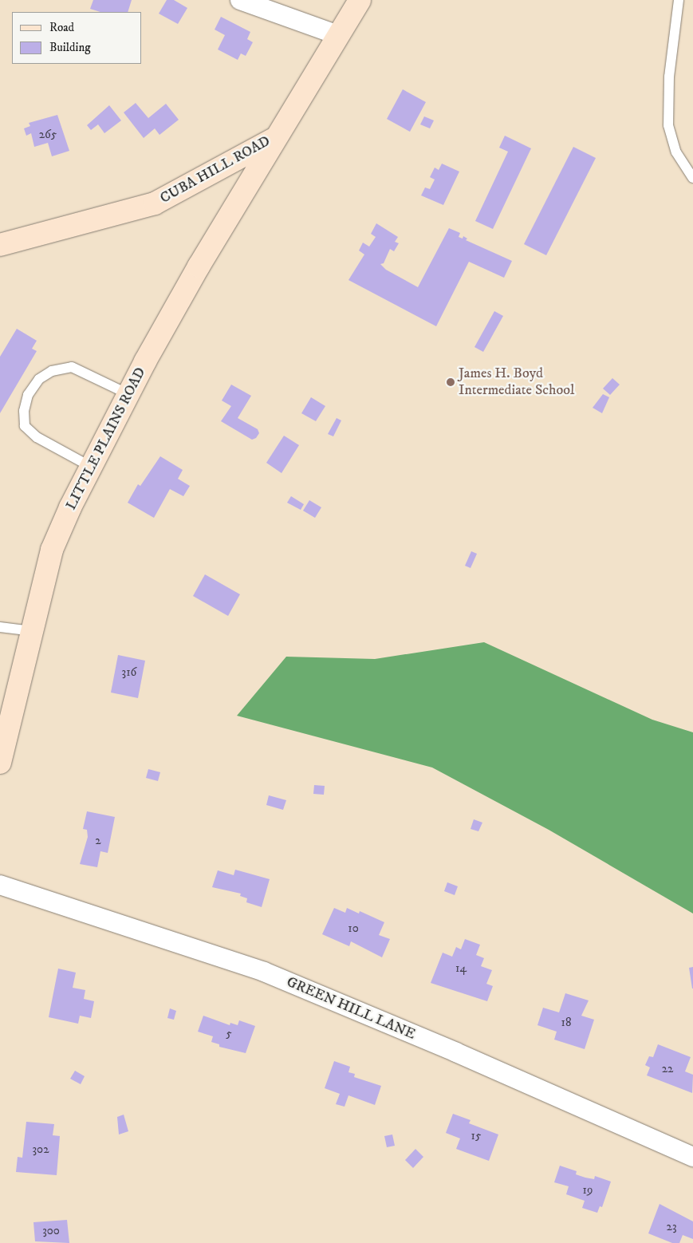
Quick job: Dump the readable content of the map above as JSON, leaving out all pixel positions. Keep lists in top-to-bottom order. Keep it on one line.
{"streets":{"street":["CUBA HILL ROAD","LITTLE PLAINS ROAD","GREEN HILL LANE"]},"crossings":[["CUBA HILL ROAD","LITTLE PLAINS ROAD"]],"places":["James H. Boyd Intermediate School"],"house_numbers":["265","316","2","10","14","18","5","22","15","302","19","23","300"],"legend":["Road","Building"]}
